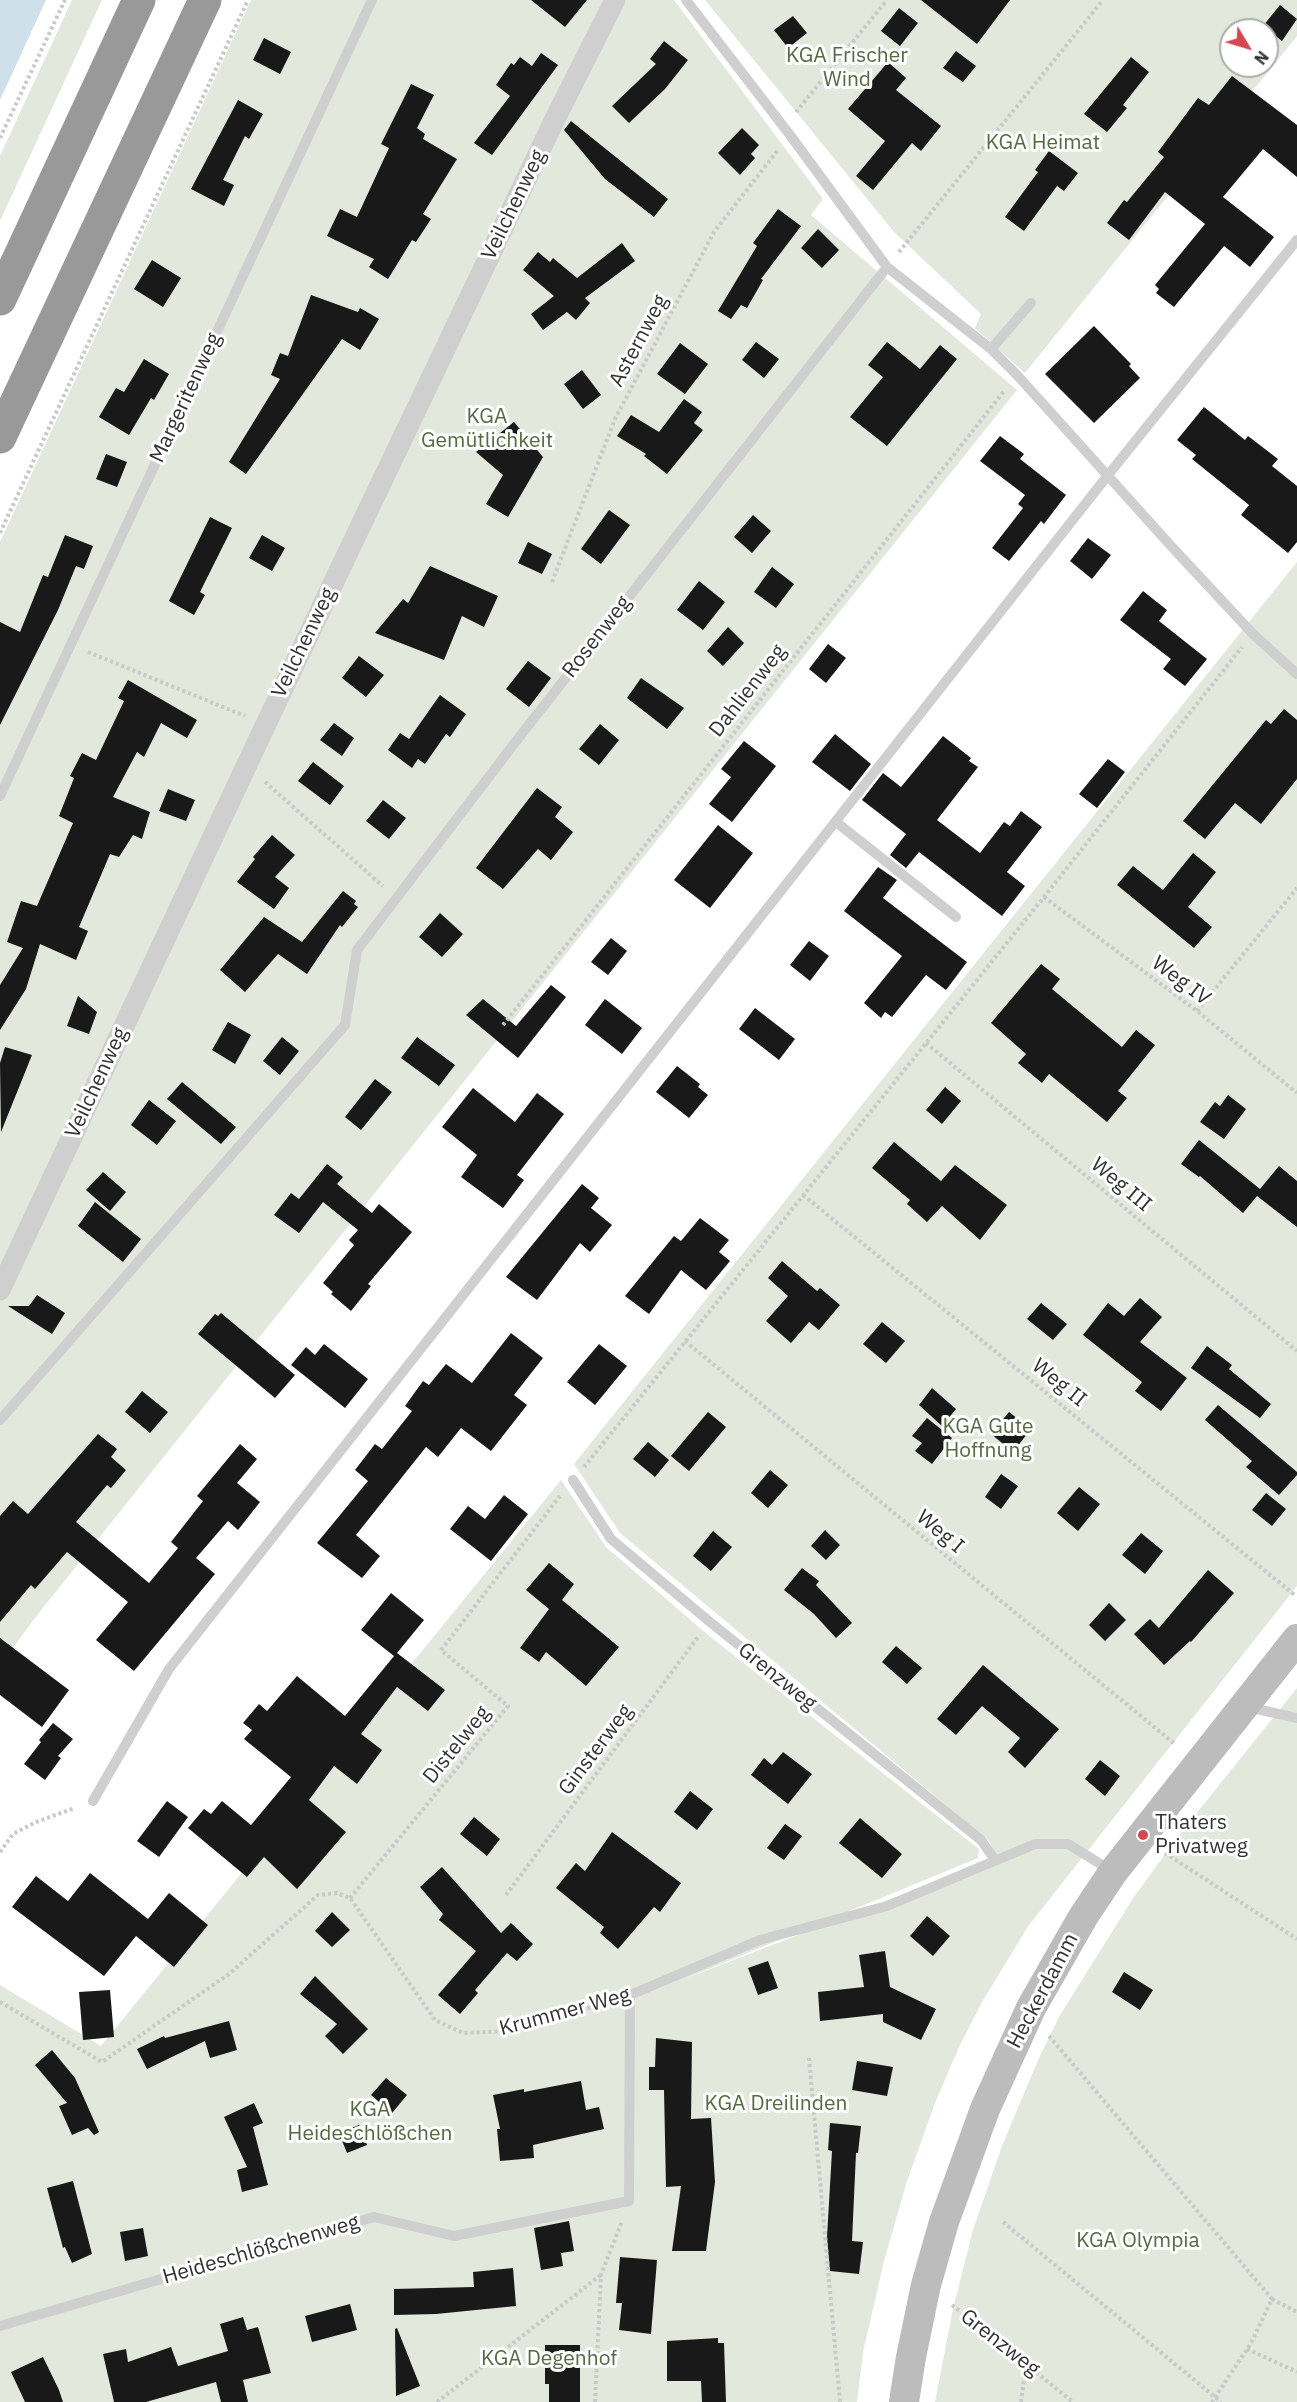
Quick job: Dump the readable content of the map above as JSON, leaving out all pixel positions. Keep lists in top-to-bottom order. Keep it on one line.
{"streets":{"street":["Veilchenweg","Heckerdamm"],"lane":["Margeritenweg","Rosenweg","Grenzweg","Krummer Weg","Heideschlößchenweg"],"path":["Asternweg","Dahlienweg","Weg IV","Weg III","Weg II","Weg I","Distelweg","Ginsterweg"]},"crossings":[["Grenzweg","Distelweg"],["Grenzweg","Ginsterweg"],["Grenzweg","Heckerdamm"],["Grenzweg","Krummer Weg"],["Distelweg","Krummer Weg"],["Heckerdamm","Krummer Weg"]],"parks":["KGA Frischer Wind","KGA Heimat","KGA Gemütlichkeit","KGA Gute Hoffnung","KGA Dreilinden","KGA Heideschlößchen","KGA Olympia","KGA Degenhof"],"places":["Thaters Privatweg"],"north":"bottom right"}
